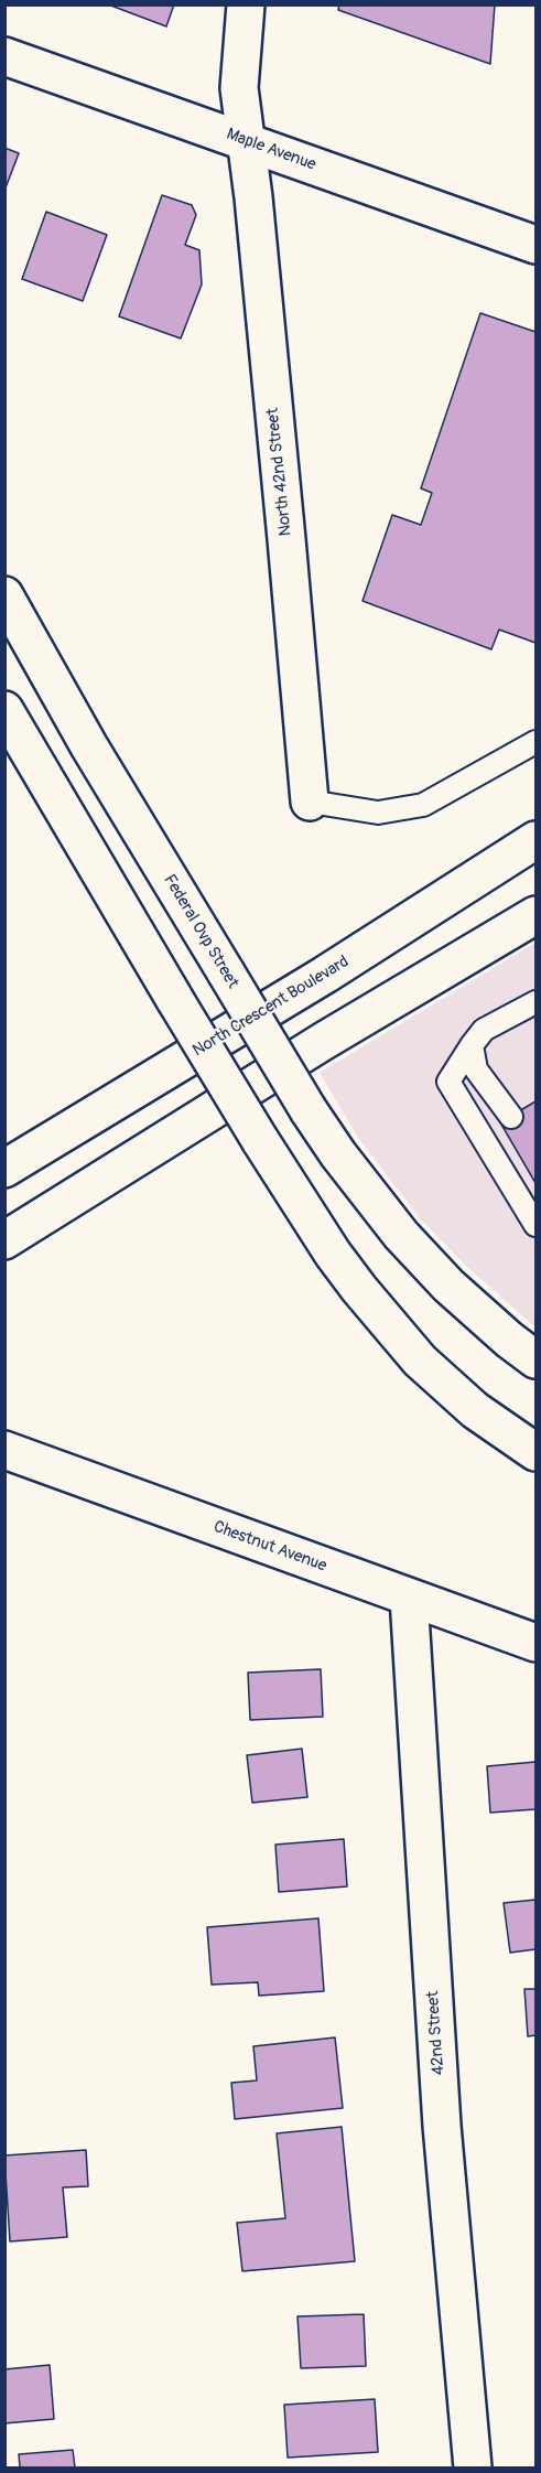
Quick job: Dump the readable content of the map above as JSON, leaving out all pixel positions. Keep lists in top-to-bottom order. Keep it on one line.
{"streets":{"main road":["Maple Avenue","North 42nd Street","Federal Ovp Street","North Crescent Boulevard","Chestnut Avenue","42nd Street"]},"crossings":[["Maple Avenue","North 42nd Street"],["Chestnut Avenue","42nd Street"]]}
